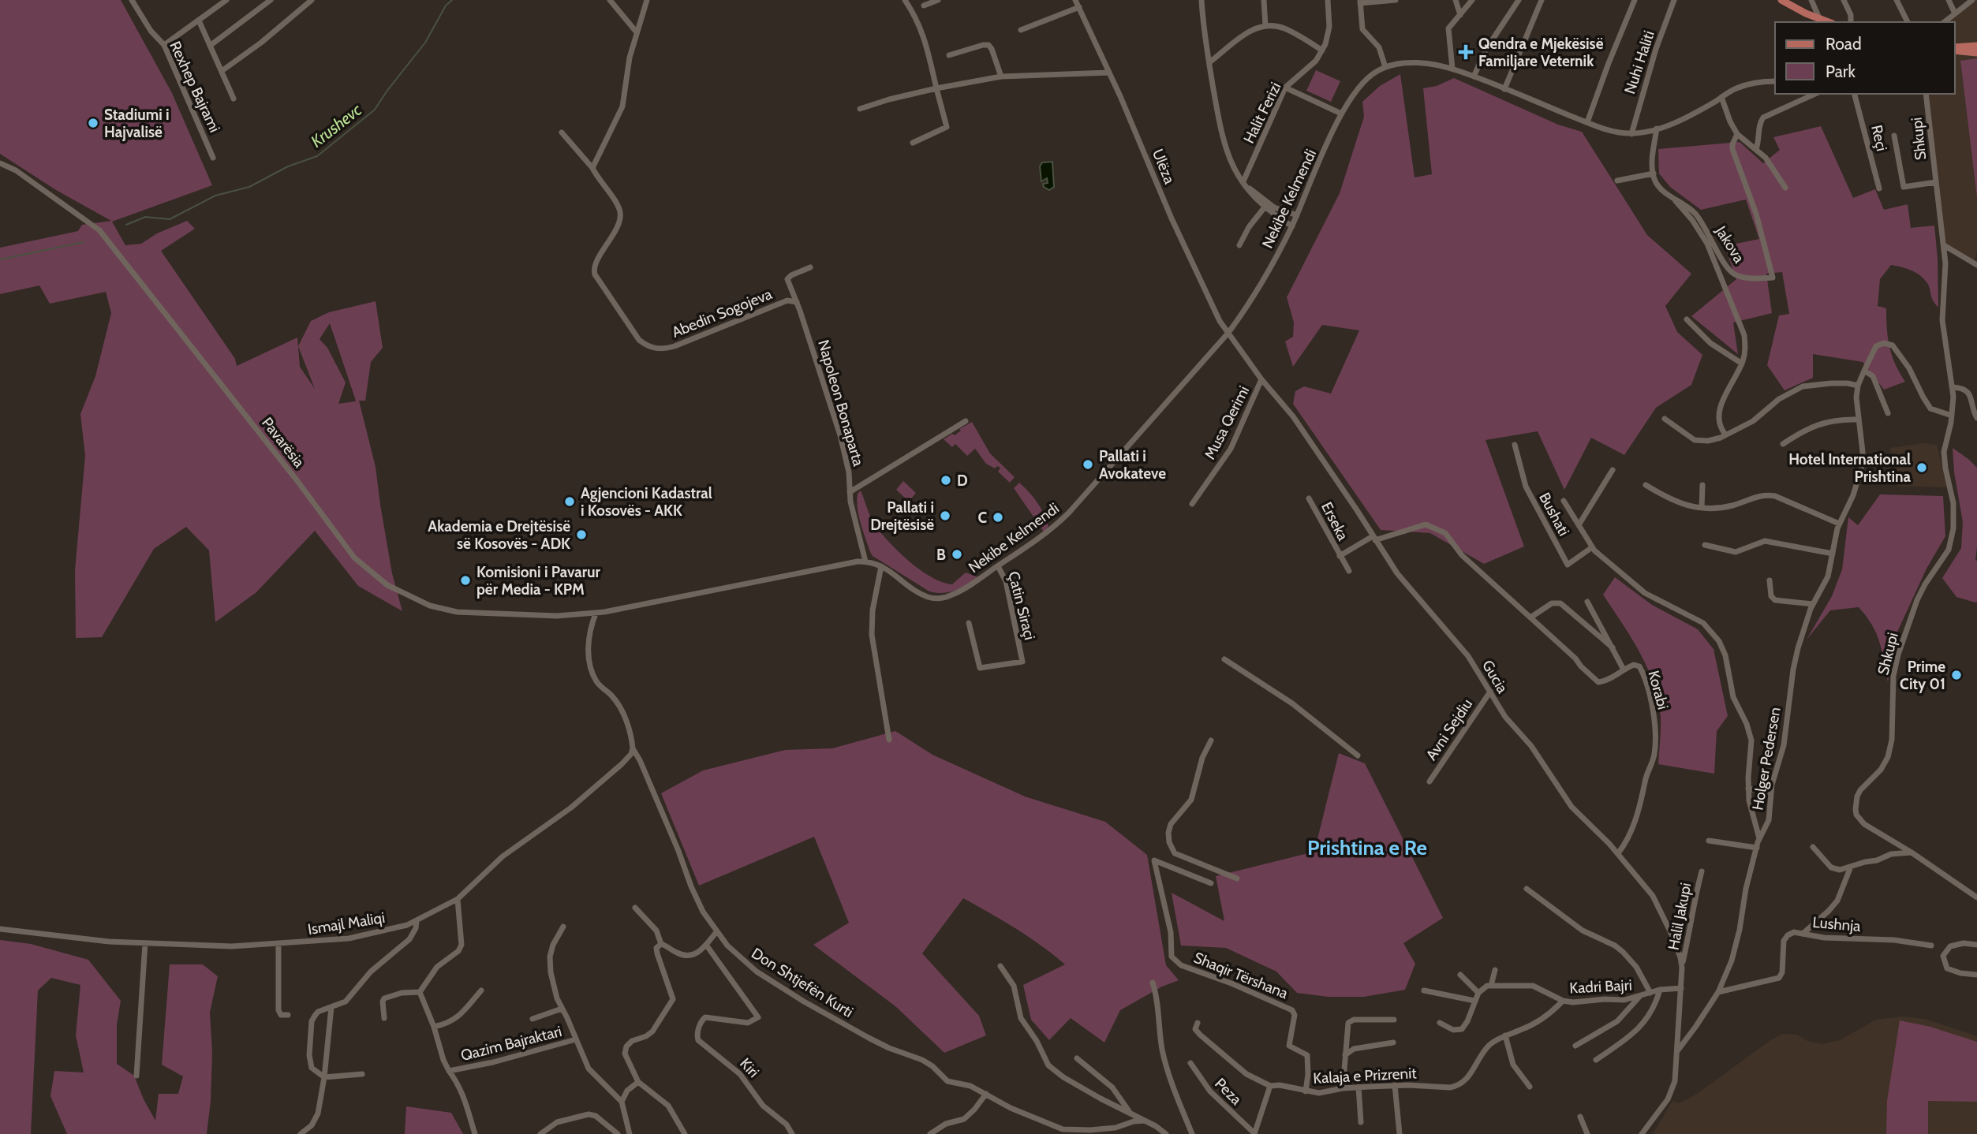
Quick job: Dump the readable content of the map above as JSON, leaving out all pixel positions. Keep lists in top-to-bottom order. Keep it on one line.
{"streets":{"street":["Nuhi Haliti","Rexhep Bajrami","Halit Ferizi","Reçi","Shkupi","Ulëza","Nekibe Kelmendi","Jakova","Abedin Sogojeva","Napoleon Bonaparta","Musa Qerimi","Pavarësia","Bushati","Erseka","Çatin Siraçi","Gucia","Korabi","Avni Sejdiu","Holger Pedersen","Halil Jakupi","Ismajl Maliqi","Lushnja","Shaqir Tërshana","Don Shtjefën Kurti","Kadri Bajri","Qazim Bajraktari","Kiri","Kalaja e Prizrenit","Peza"]},"crossings":[["Nuhi Haliti","Nekibe Kelmendi"],["Shkupi","Holger Pedersen"],["Ulëza","Nekibe Kelmendi"],["Ulëza","Gucia"],["Nekibe Kelmendi","Napoleon Bonaparta"],["Nekibe Kelmendi","Pavarësia"],["Nekibe Kelmendi","Çatin Siraçi"],["Nekibe Kelmendi","Gucia"],["Abedin Sogojeva","Napoleon Bonaparta"],["Musa Qerimi","Gucia"],["Pavarësia","Don Shtjefën Kurti"],["Erseka","Gucia"],["Erseka","Korabi"],["Gucia","Korabi"],["Gucia","Avni Sejdiu"],["Gucia","Holger Pedersen"],["Gucia","Halil Jakupi"],["Gucia","Kadri Bajri"],["Holger Pedersen","Lushnja"],["Ismajl Maliqi","Don Shtjefën Kurti"],["Shaqir Tërshana","Kalaja e Prizrenit"],["Kadri Bajri","Kalaja e Prizrenit"]],"districts":["Prishtina e Re"],"water":["Krushevc"],"places":{"health":["Qendra e Mjekësisë Familjare Veternik"],"other":["Stadiumi i Hajvalisë","Pallati i Avokateve","Hotel International Prishtina","D","Agjencioni Kadastral i Kosovës - AKK","Pallati i Drejtësisë","C","Akademia e Drejtësisë së Kosovës - ADK","B","Komisioni i Pavarur për Media - KPM","Prime City 01"]},"legend":["Road","Park"]}
